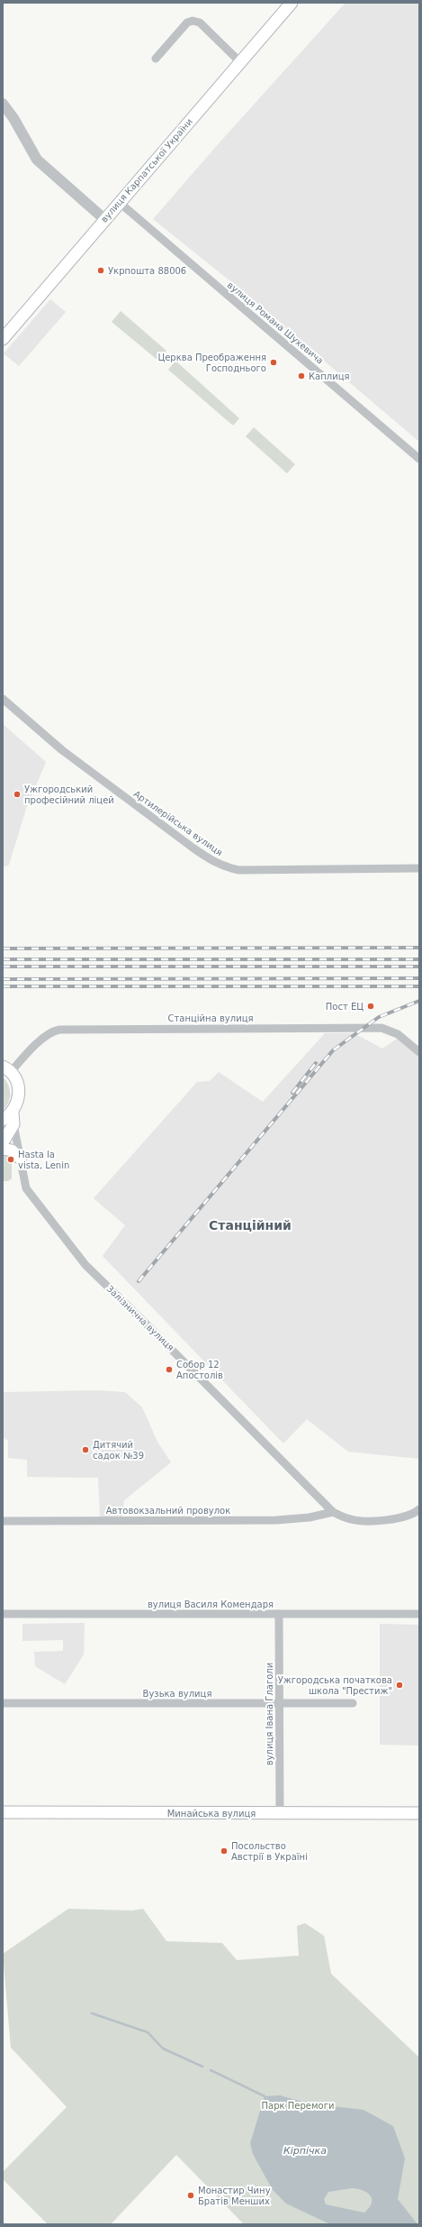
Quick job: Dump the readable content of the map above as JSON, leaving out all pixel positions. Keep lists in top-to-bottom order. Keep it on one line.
{"streets":{"main road":["вулиця Карпатської України","Минайська вулиця"],"street":["вулиця Романа Шухевича","Артилерійська вулиця","Станційна вулиця","Залізнична вулиця","Автовокзальний провулок","вулиця Василя Комендаря","Вузька вулиця","вулиця Івана Глаголи"]},"crossings":[["вулиця Карпатської України","вулиця Романа Шухевича"],["Залізнична вулиця","Автовокзальний провулок"],["вулиця Василя Комендаря","вулиця Івана Глаголи"],["Вузька вулиця","вулиця Івана Глаголи"],["вулиця Івана Глаголи","Минайська вулиця"]],"districts":["Станційний"],"water":["Кірпічка"],"parks":["Парк Перемоги"],"places":["Укрпошта 88006","Церква Преображення Господнього","Каплиця","Ужгородський професійний ліцей","Пост ЕЦ","Hasta la vista, Lenin","Собор 12 Апостолів","Дитячий садок №39","Ужгородська початкова школа \"Престиж\"","Посольство Австрії в Україні","Монастир Чину Братів Менших"]}
